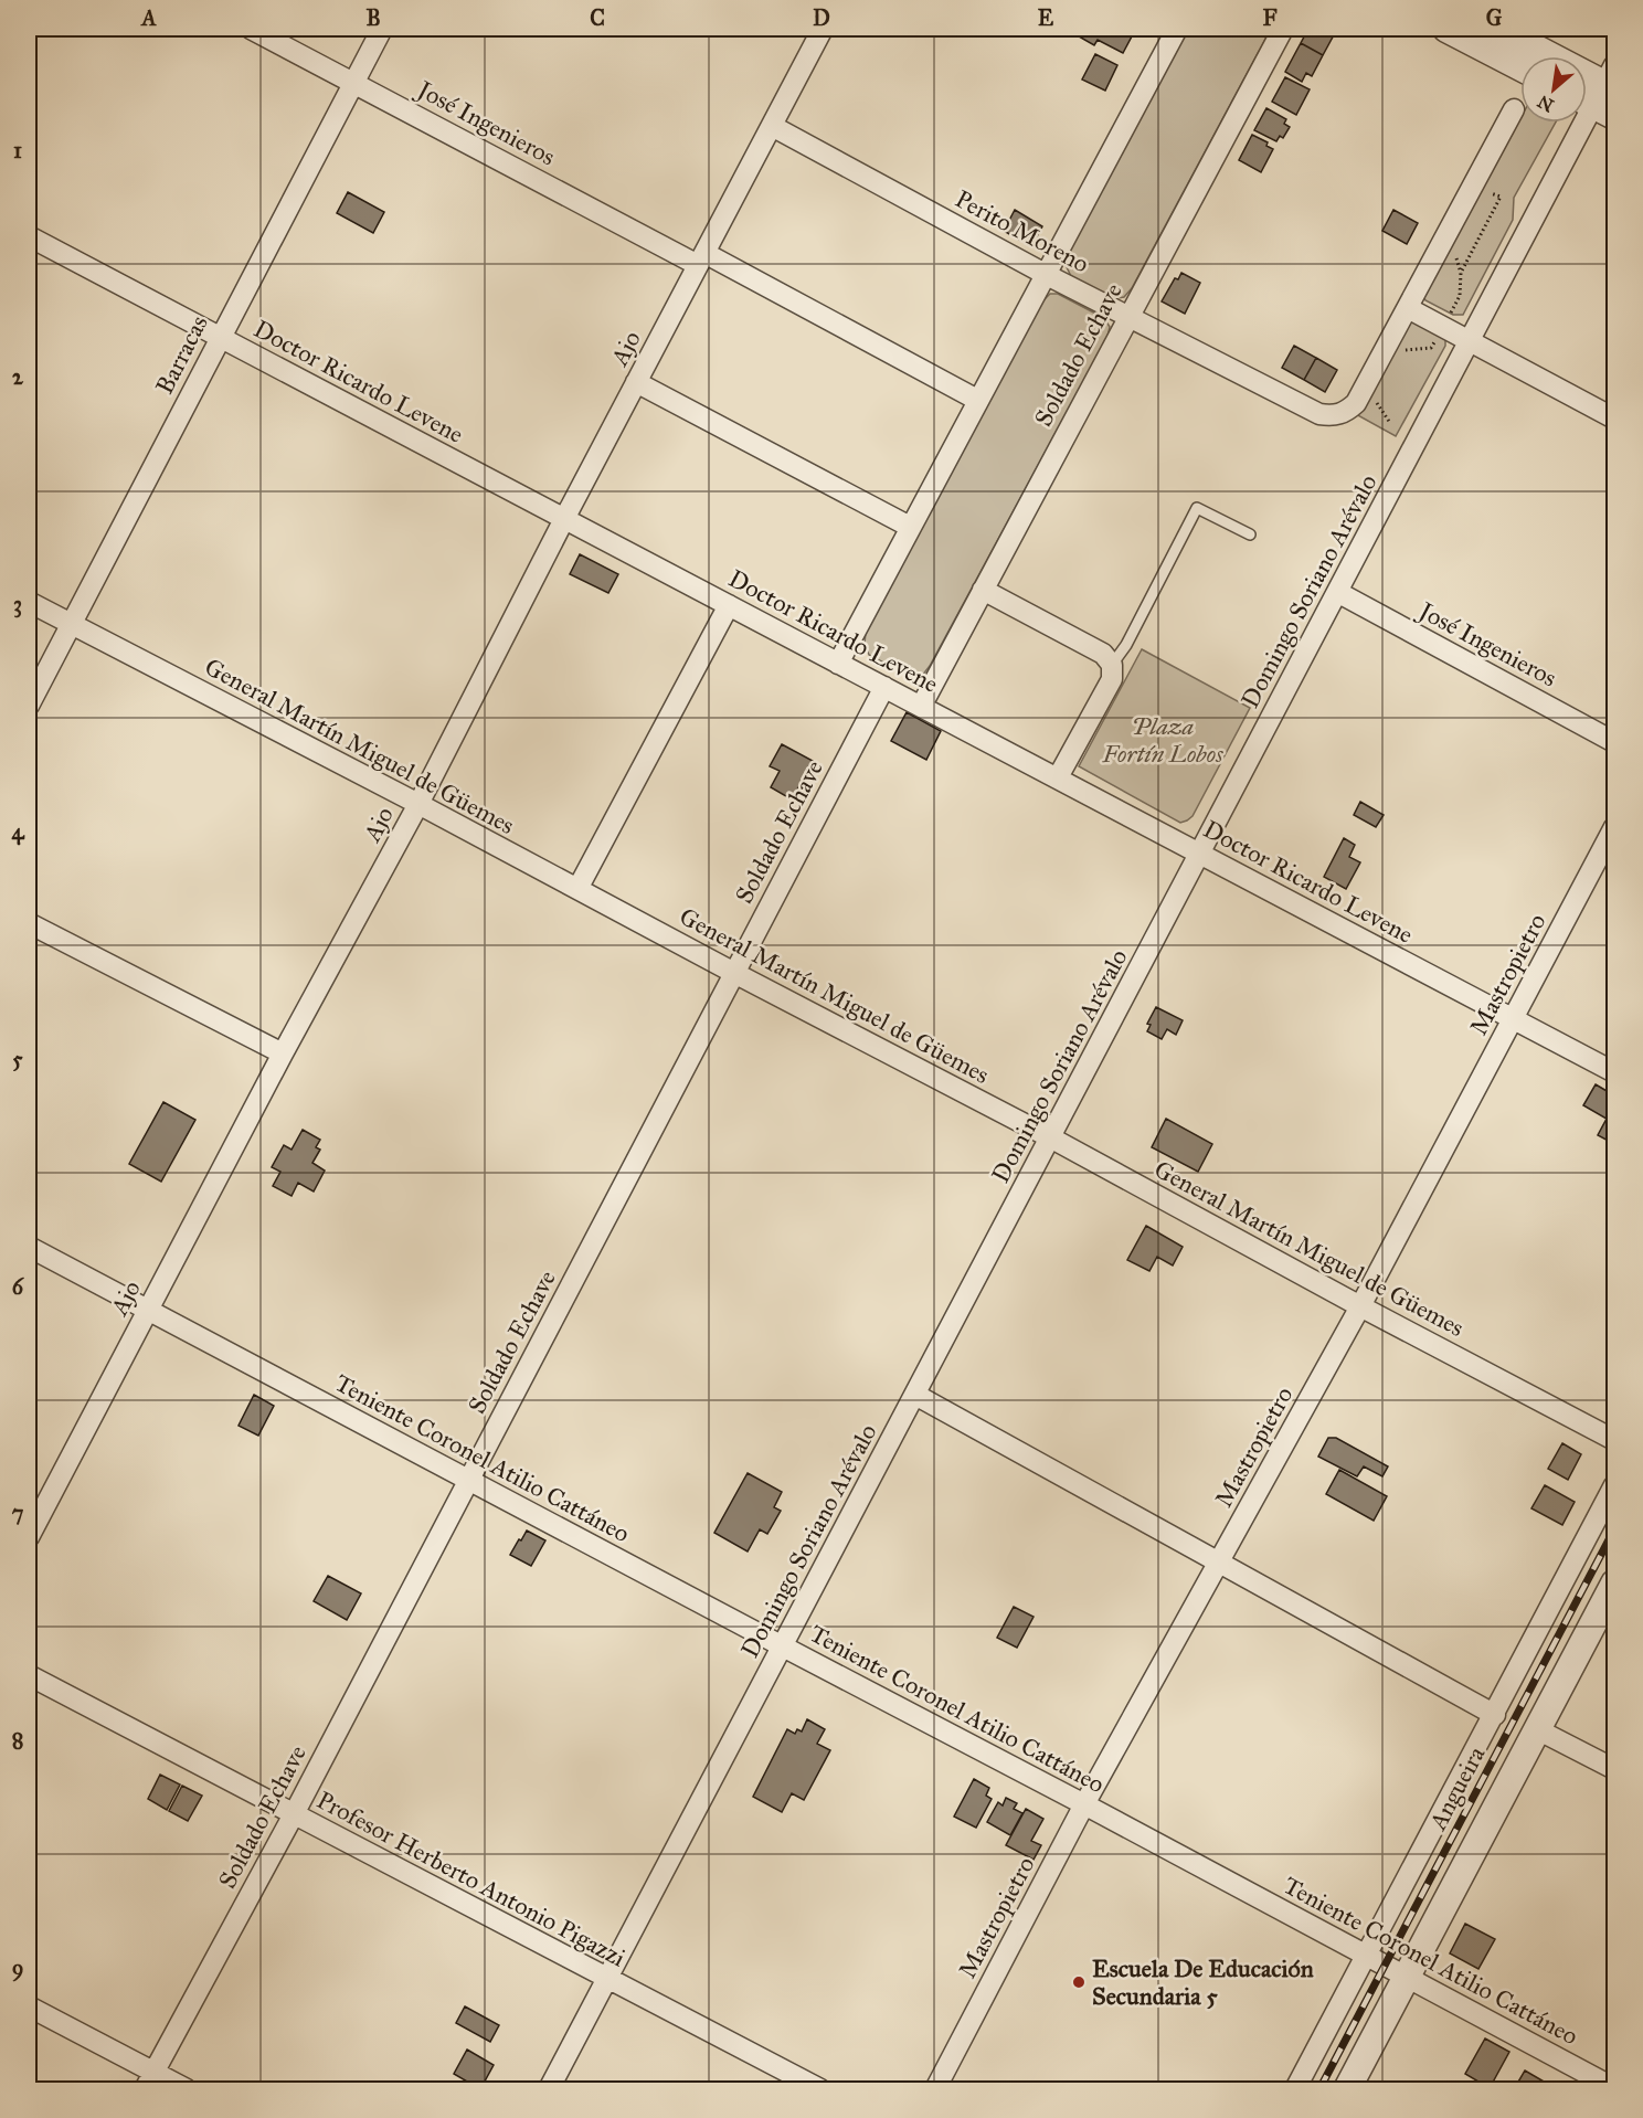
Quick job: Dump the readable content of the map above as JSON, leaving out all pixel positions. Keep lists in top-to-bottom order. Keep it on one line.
{"streets":{"street":["José Ingenieros","Perito Moreno","Ajo","Barracas","Soldado Echave","Doctor Ricardo Levene","Domingo Soriano Arévalo","General Martín Miguel de Güemes","Mastropietro","Teniente Coronel Atilio Cattáneo","Angueira","Profesor Herberto Antonio Pigazzi"]},"crossings":[["José Ingenieros","Ajo"],["José Ingenieros","Barracas"],["José Ingenieros","Domingo Soriano Arévalo"],["Perito Moreno","Ajo"],["Perito Moreno","Soldado Echave"],["Ajo","Doctor Ricardo Levene"],["Ajo","General Martín Miguel de Güemes"],["Ajo","Teniente Coronel Atilio Cattáneo"],["Barracas","Doctor Ricardo Levene"],["Barracas","General Martín Miguel de Güemes"],["Soldado Echave","Doctor Ricardo Levene"],["Soldado Echave","General Martín Miguel de Güemes"],["Soldado Echave","Teniente Coronel Atilio Cattáneo"],["Soldado Echave","Profesor Herberto Antonio Pigazzi"],["Doctor Ricardo Levene","Domingo Soriano Arévalo"],["Doctor Ricardo Levene","Mastropietro"],["Domingo Soriano Arévalo","General Martín Miguel de Güemes"],["Domingo Soriano Arévalo","Teniente Coronel Atilio Cattáneo"],["Domingo Soriano Arévalo","Profesor Herberto Antonio Pigazzi"],["General Martín Miguel de Güemes","Mastropietro"],["Mastropietro","Teniente Coronel Atilio Cattáneo"],["Teniente Coronel Atilio Cattáneo","Angueira"]],"parks":["Plaza Fortín Lobos"],"places":["Escuela De Educación Secundaria 5"],"north":"bottom left","grid":{"columns":["A","B","C","D","E","F","G"],"rows":["1","2","3","4","5","6","7","8","9"]}}
